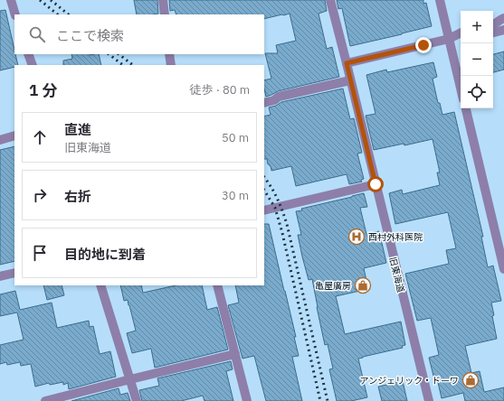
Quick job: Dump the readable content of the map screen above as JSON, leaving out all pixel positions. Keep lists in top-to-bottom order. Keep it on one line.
{"streets":{"street":["旧東海道"]},"places":{"hospital":["西村外科医院"],"shop":["亀屋廣房","アンジェリック・ドーワ"]},"page":{"map_buttons":["+","−"],"search":"ここで検索","heading":["1 分","徒歩 · 80 m"],"list":[["直進","旧東海道","50 m"],["右折","30 m"],"目的地に到着"]}}
